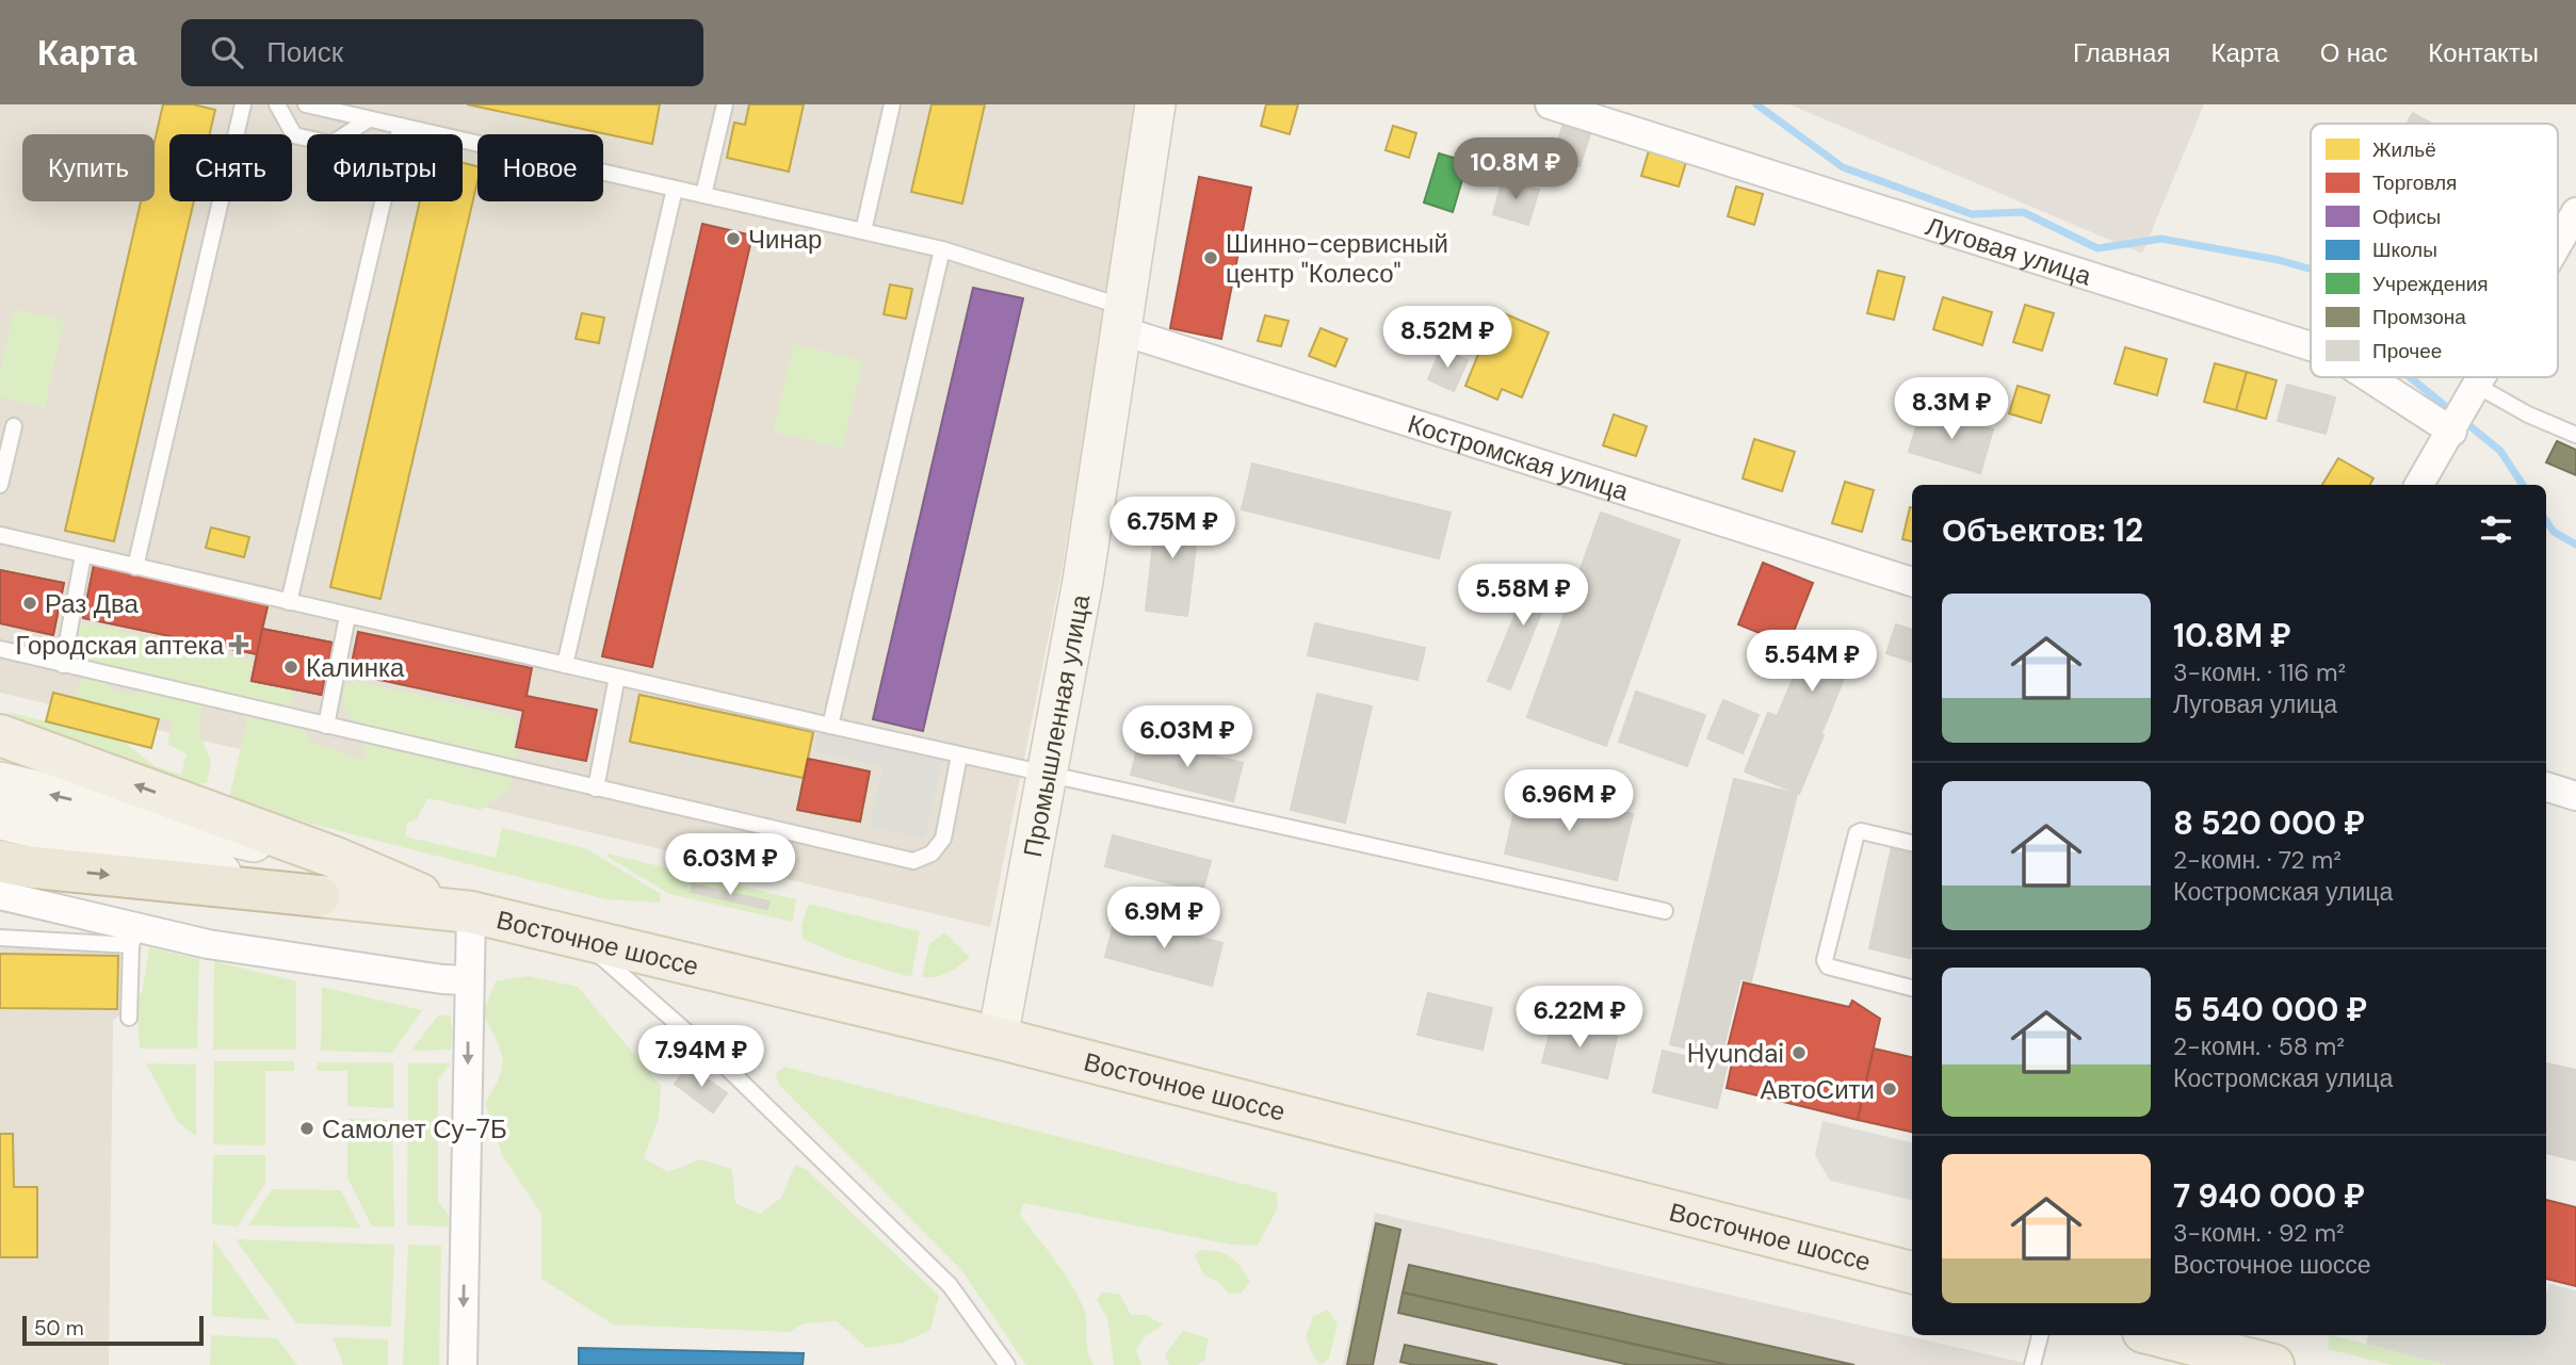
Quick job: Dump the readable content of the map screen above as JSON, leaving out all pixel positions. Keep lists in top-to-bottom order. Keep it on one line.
{"streets":{"main road":["Восточное шоссе"],"street":["Луговая улица","Костромская улица","Промышленная улица"]},"crossings":[["Костромская улица","Промышленная улица"],["Промышленная улица","Восточное шоссе"]],"places":{"other":["Чинар","Шинно-сервисный центр \"Колесо\"","Раз Два","Калинка","Hyundai","АвтоСити","Самолет Су-7Б"],"health":["Городская аптека"]},"legend":["Жильё","Торговля","Офисы","Школы","Учреждения","Промзона","Прочее"],"scale_bar":"50 m","page":{"header":"Карта","search":"Поиск","nav":["Главная","Карта","О нас","Контакты"],"chip":["Купить","Снять","Фильтры","Новое"],"price":["10.8M ₽","8.52M ₽","8.3M ₽","6.75M ₽","5.58M ₽","5.54M ₽","6.03M ₽","6.96M ₽","6.03M ₽","6.9M ₽","6.22M ₽","7.94M ₽"],"heading":"Объектов: 12","list":[{"name":"10.8M ₽","note":"3-комн. · 116 m² · Луговая улица"},{"name":"8 520 000 ₽","note":"2-комн. · 72 m² · Костромская улица"},{"name":"5 540 000 ₽","note":"2-комн. · 58 m² · Костромская улица"},{"name":"7 940 000 ₽","note":"3-комн. · 92 m² · Восточное шоссе"}],"scale":"50 m"}}
